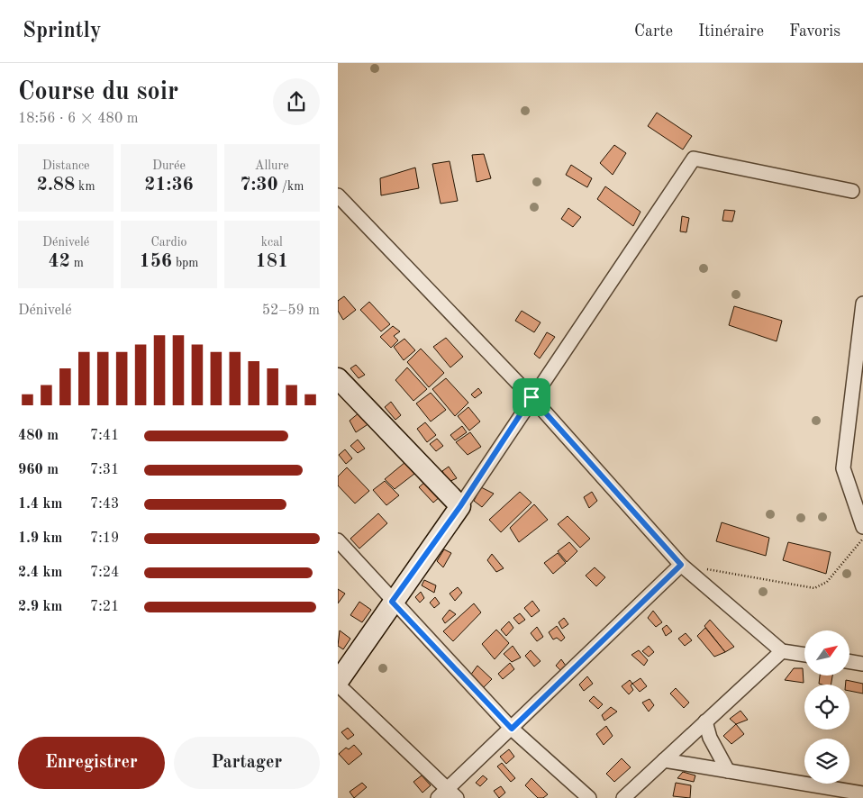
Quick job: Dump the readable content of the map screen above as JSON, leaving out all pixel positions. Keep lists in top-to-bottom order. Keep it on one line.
{"north":"top right","page":{"header":"Sprintly","nav":["Carte","Itinéraire","Favoris"],"heading":["Course du soir","18:56 · 6 × 480 m"],"stats":[["Distance","2.88 km"],["Durée","21:36"],["Allure","7:30 /km"],["Dénivelé","42 m"],["Cardio","156 bpm"],["kcal","181"]],"chart":["Dénivelé","52–59 m"],"list":[{"name":"480 m","note":"7:41"},{"name":"960 m","note":"7:31"},{"name":"1.4 km","note":"7:43"},{"name":"1.9 km","note":"7:19"},{"name":"2.4 km","note":"7:24"},{"name":"2.9 km","note":"7:21"}],"buttons":["Enregistrer","Partager"]}}
